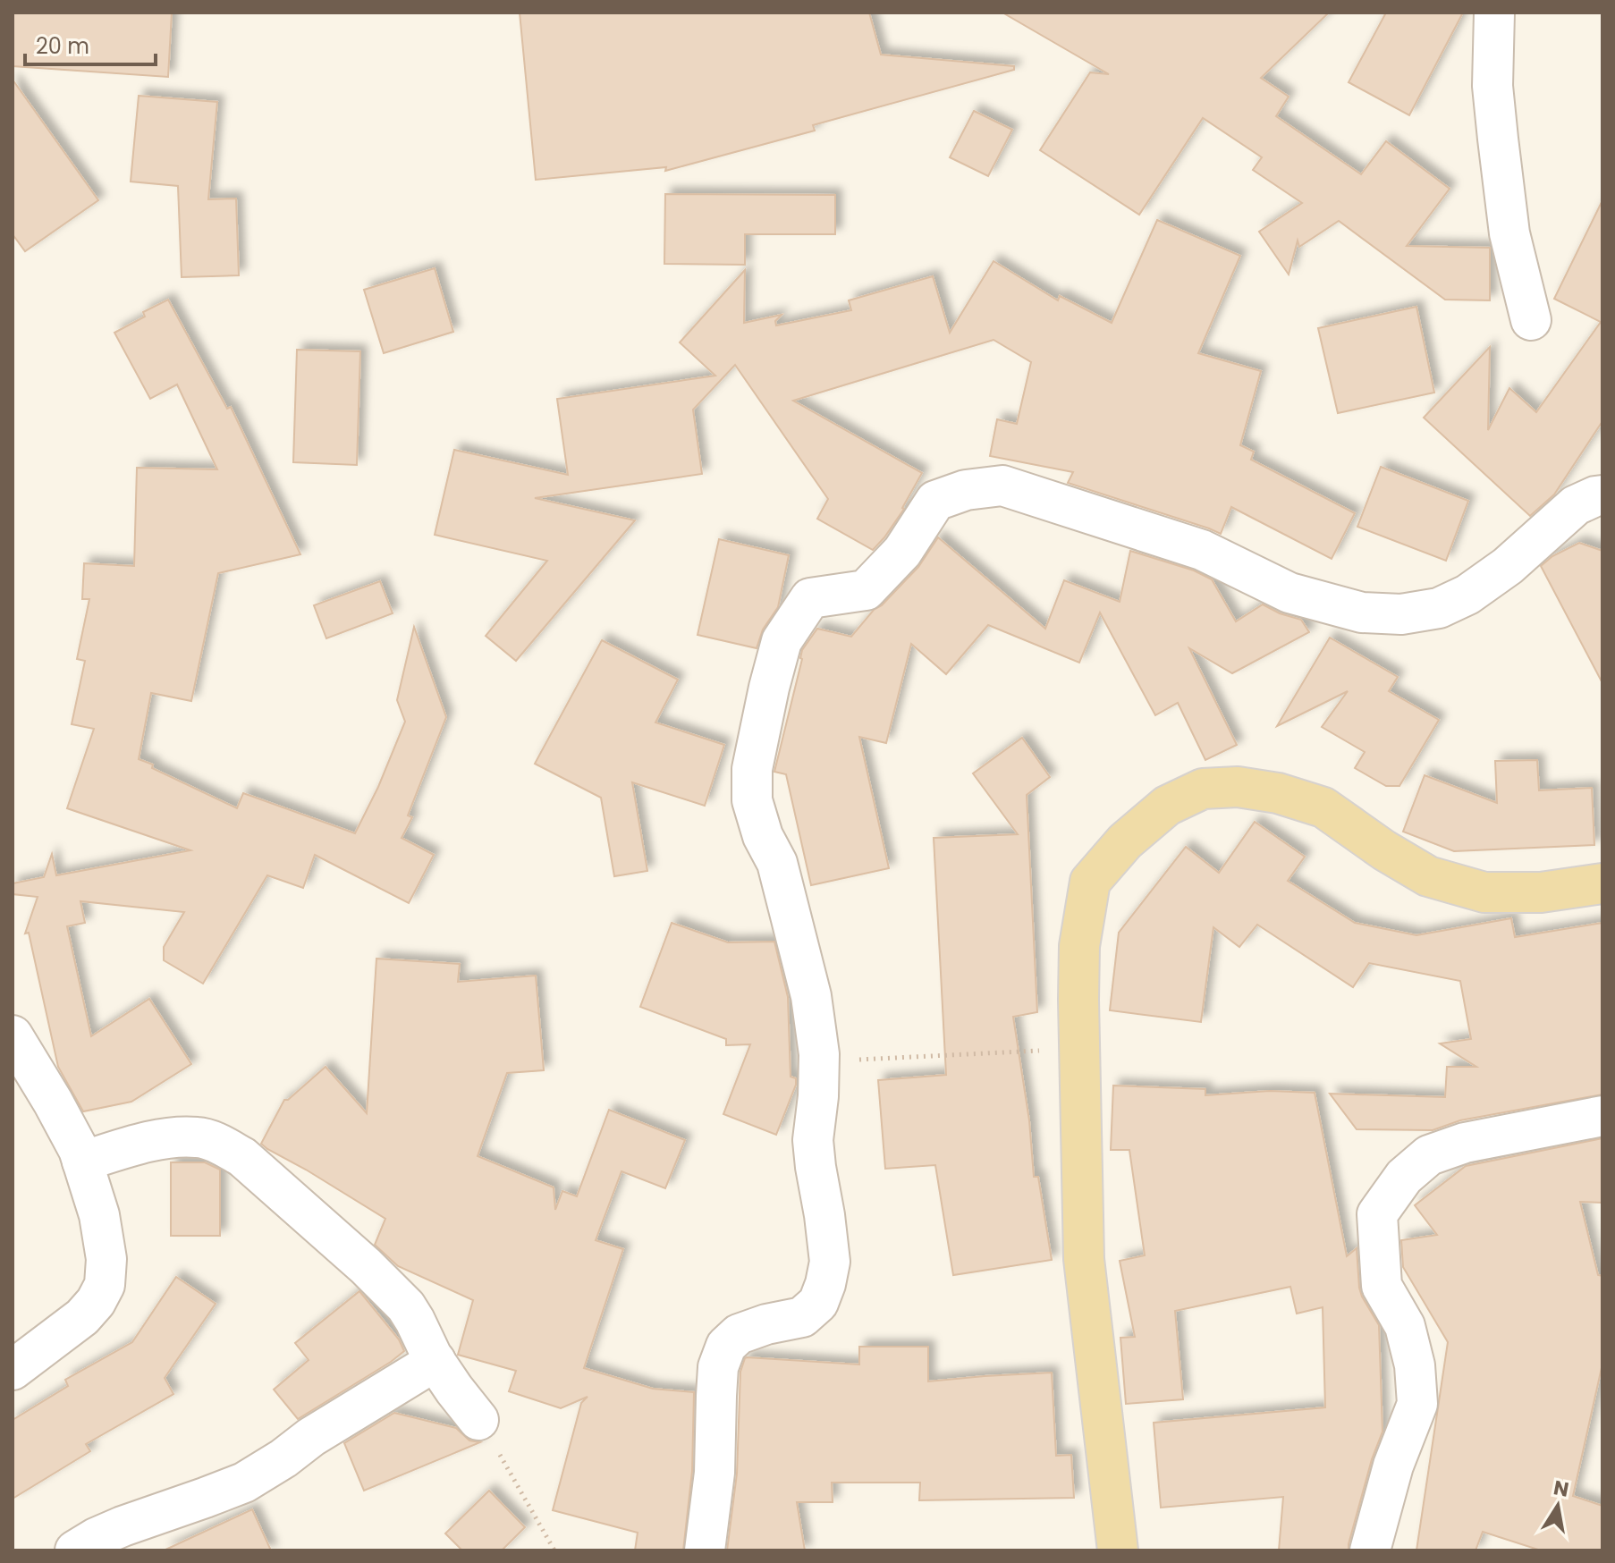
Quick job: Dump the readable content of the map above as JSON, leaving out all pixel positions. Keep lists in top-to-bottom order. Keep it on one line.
{"scale_bar":"20 m","north":"top"}
